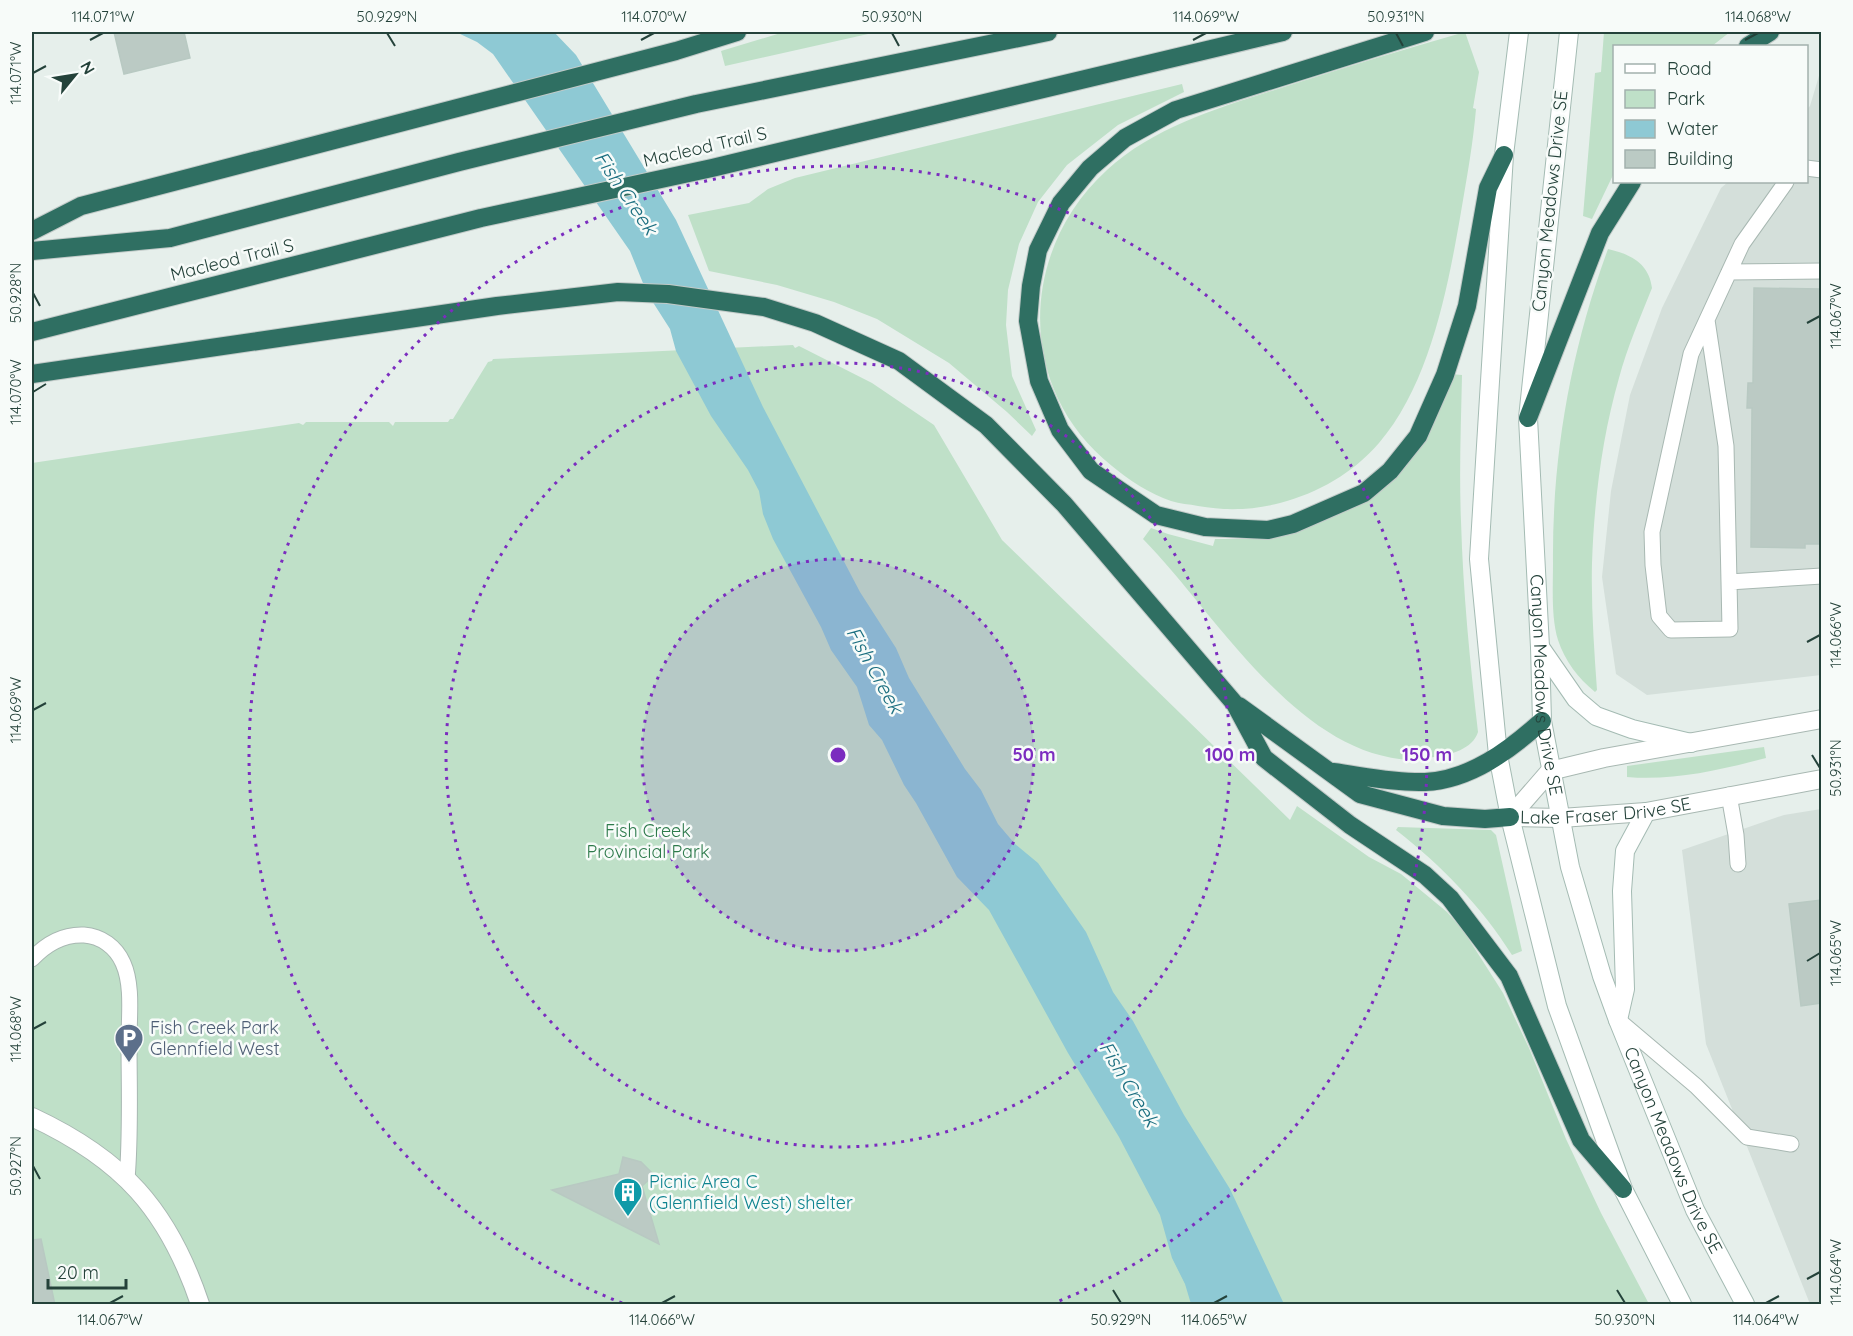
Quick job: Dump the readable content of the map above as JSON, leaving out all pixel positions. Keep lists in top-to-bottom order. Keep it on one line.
{"streets":{"highway":["Macleod Trail S"],"main road":["Canyon Meadows Drive SE","Lake Fraser Drive SE"]},"crossings":[["Canyon Meadows Drive SE","Lake Fraser Drive SE"]],"water":["Fish Creek"],"parks":["Fish Creek Provincial Park"],"places":{"parking":["Fish Creek Park Glennfield West"],"building":["Picnic Area C (Glennfield West) shelter"]},"legend":["Road","Park","Water","Building"],"scale_bar":"20 m","north":"top right","coordinates":["114.071°W","50.929°N","114.070°W","50.930°N","114.069°W","50.931°N","114.068°W","50.928°N","114.067°W","114.066°W","114.065°W","50.927°N","114.064°W"],"rings":["50 m","100 m","150 m"]}
